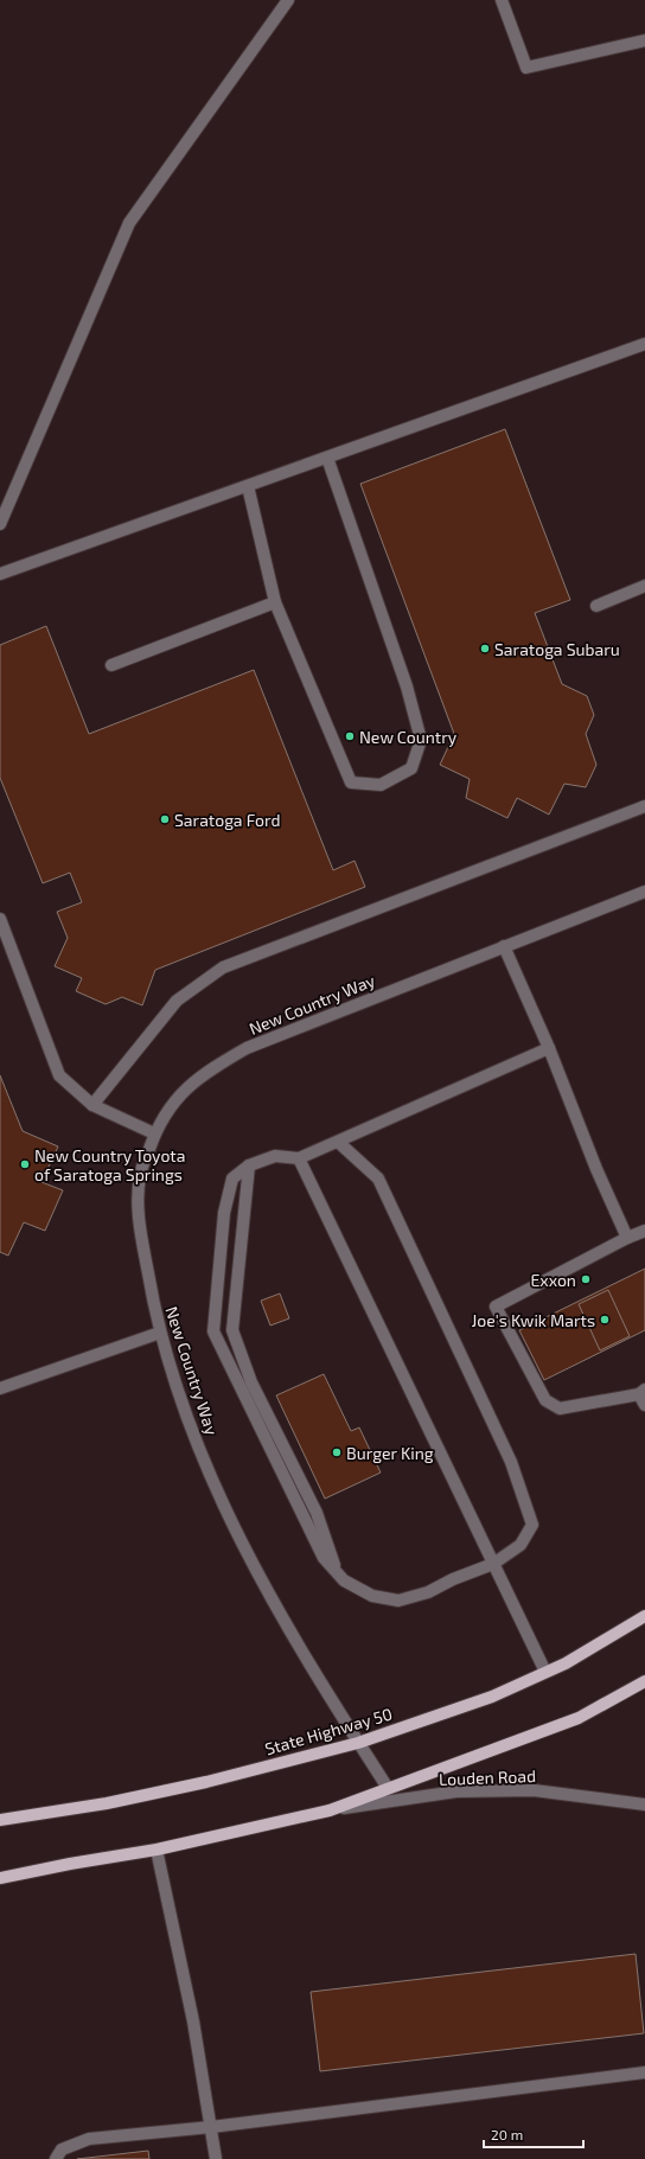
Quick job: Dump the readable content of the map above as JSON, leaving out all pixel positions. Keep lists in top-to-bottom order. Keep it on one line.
{"streets":{"main road":["State Highway 50"],"street":["New Country Way","Louden Road"]},"crossings":[["New Country Way","State Highway 50"]],"places":["Saratoga Subaru","New Country","Saratoga Ford","New Country Toyota of Saratoga Springs","Exxon","Joe's Kwik Marts","Burger King"],"scale_bar":"20 m"}
